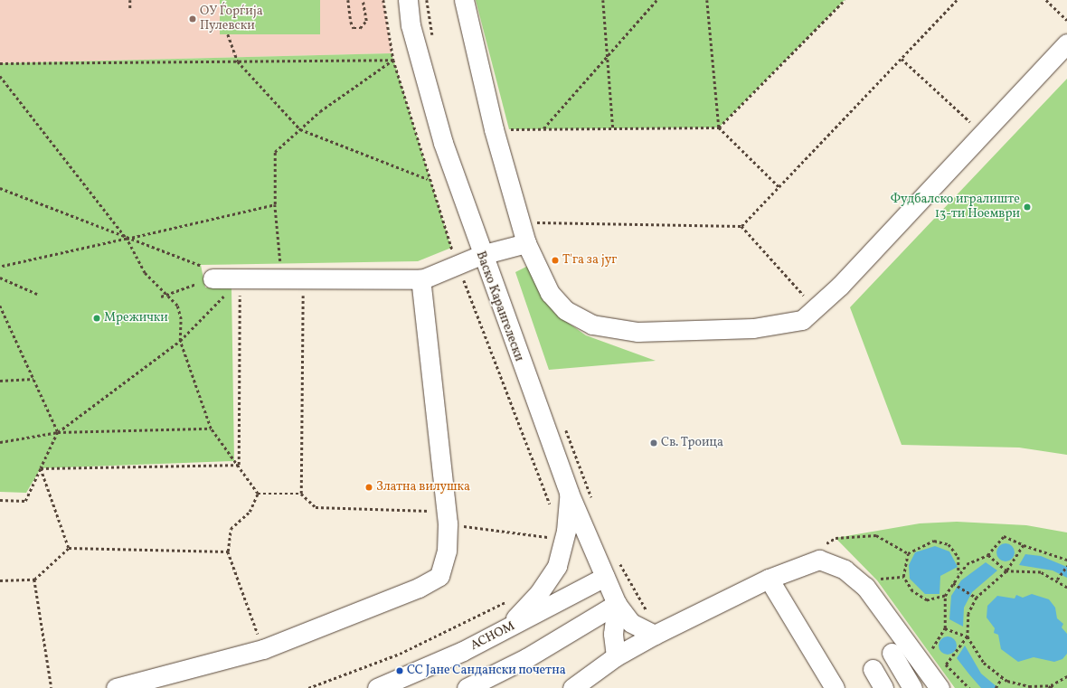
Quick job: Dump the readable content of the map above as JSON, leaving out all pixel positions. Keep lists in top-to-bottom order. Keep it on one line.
{"streets":{"street":["Васко Карангелески","АСНОМ"]},"crossings":[["Васко Карангелески","АСНОМ"]],"places":["ОУ Ѓорѓија Пулевски","Фудбалско игралиште 13-ти Ноември","Т'га за југ","Мрежички","Св. Троица","Златна вилушка","СС Јане Сандански почетна"]}
